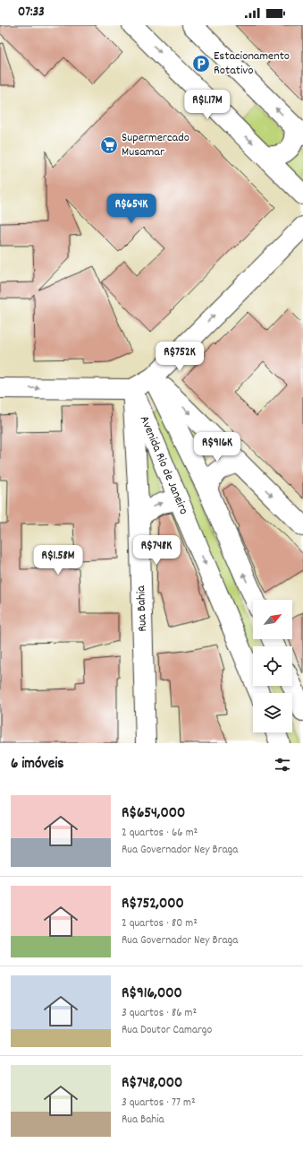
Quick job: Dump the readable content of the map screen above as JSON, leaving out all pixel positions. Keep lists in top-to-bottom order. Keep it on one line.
{"streets":{"street":["Avenida Rio de Janeiro","Rua Bahia"]},"crossings":[["Avenida Rio de Janeiro","Rua Bahia"]],"places":{"parking":["Estacionamento Rotativo"],"supermarket":["Supermercado Musamar"]},"north":"top right","page":{"status":"07:33","price":["R$1.17M","R$654K","R$752K","R$916K","R$748K","R$1.58M"],"heading":"6 imóveis","list":[{"name":"R$654,000","note":"2 quartos · 66 m² · Rua Governador Ney Braga"},{"name":"R$752,000","note":"2 quartos · 80 m² · Rua Governador Ney Braga"},{"name":"R$916,000","note":"3 quartos · 86 m² · Rua Doutor Camargo"},{"name":"R$748,000","note":"3 quartos · 77 m² · Rua Bahia"}]}}
